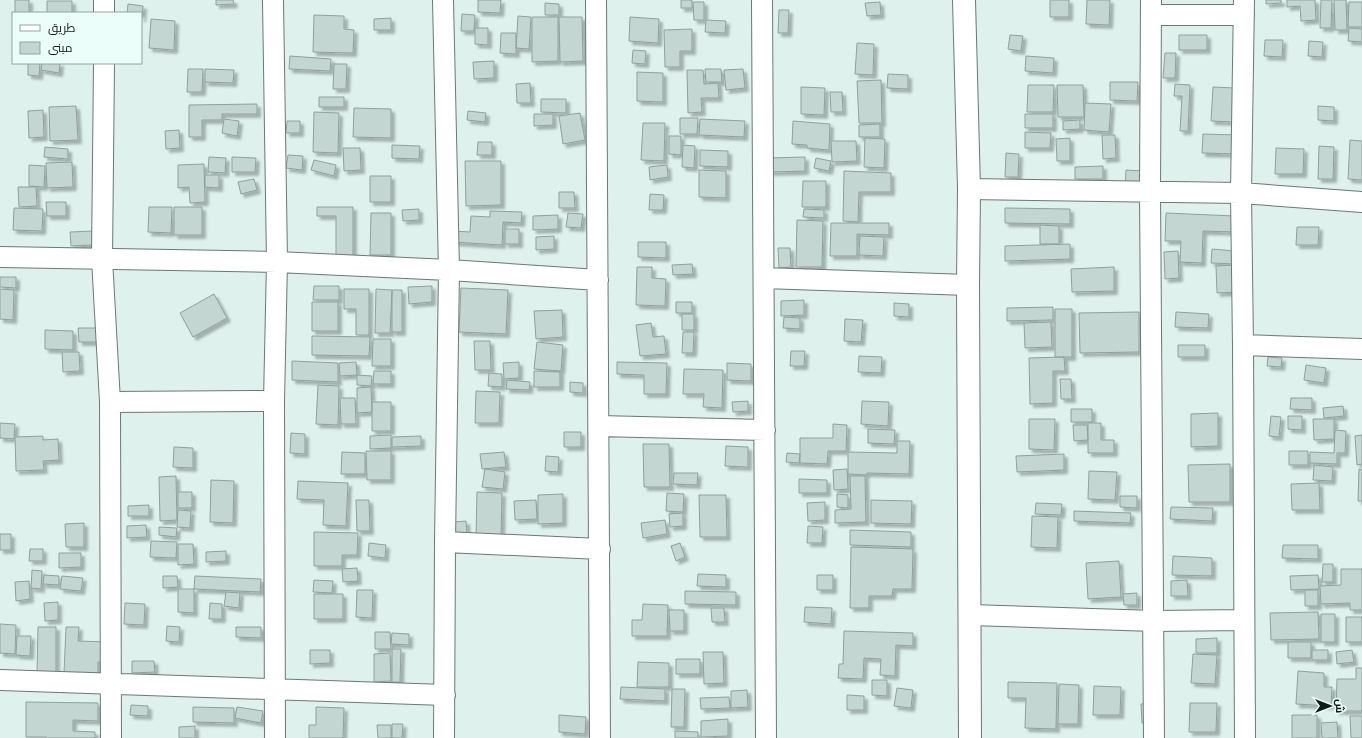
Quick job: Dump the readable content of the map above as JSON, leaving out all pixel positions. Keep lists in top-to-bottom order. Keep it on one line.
{"legend":["طريق","مبنى"],"north":"right"}
